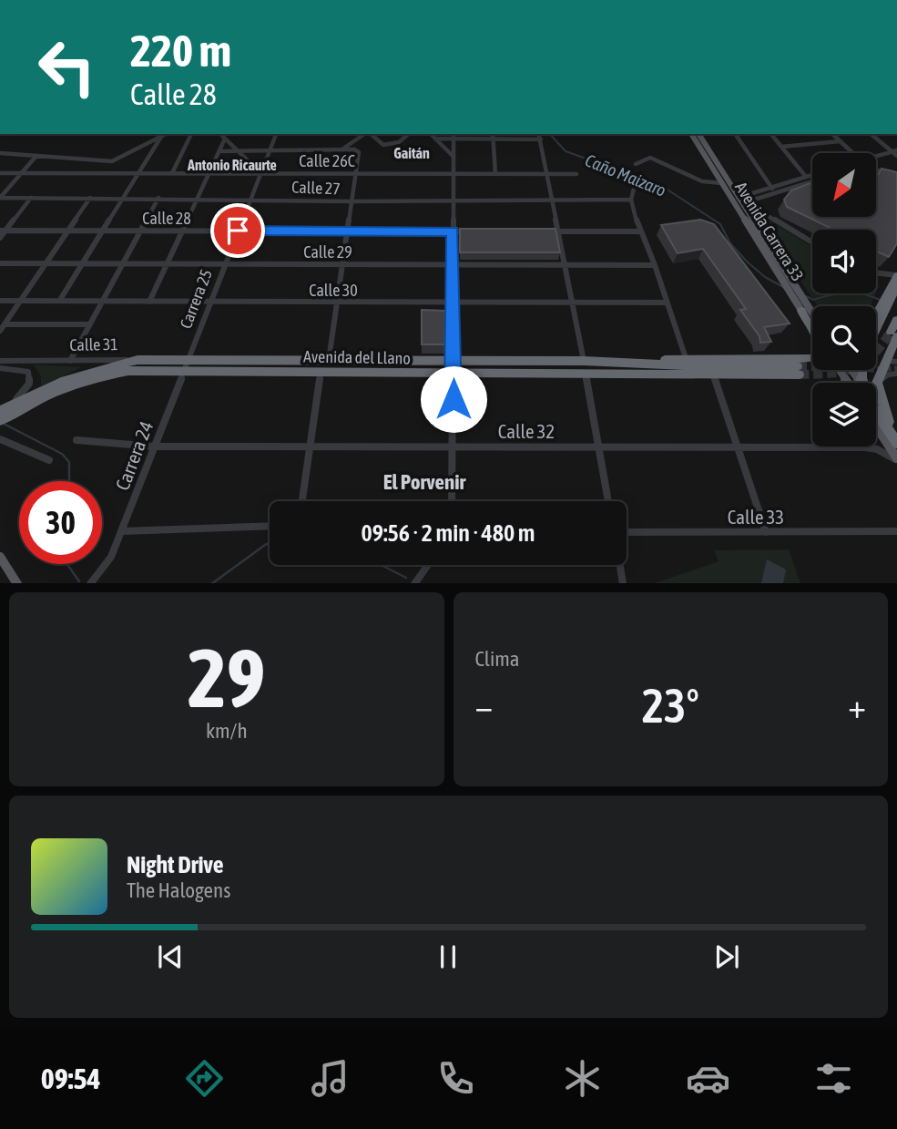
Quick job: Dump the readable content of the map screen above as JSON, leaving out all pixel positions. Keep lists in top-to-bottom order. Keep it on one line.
{"streets":{"highway":["Calle 31","Avenida del Llano"],"main road":["Avenida Carrera 33"],"street":["Calle 26C","Calle 27","Calle 28","Calle 29","Calle 30","Carrera 25","Calle 32","Carrera 24","Calle 33"]},"crossings":[["Calle 26C","Carrera 25"],["Calle 27","Carrera 25"],["Calle 28","Carrera 25"],["Calle 29","Carrera 25"],["Calle 30","Carrera 25"],["Carrera 25","Calle 31"],["Carrera 25","Avenida del Llano"],["Carrera 25","Carrera 24"],["Calle 31","Avenida del Llano"],["Calle 31","Carrera 24"],["Avenida del Llano","Carrera 24"],["Calle 32","Carrera 24"]],"districts":["Gaitán","Antonio Ricaurte","El Porvenir"],"water":["Caño Maizaro"],"north":"bottom left","page":{"turn":["220 m","Calle 28"],"limit":"30","trip":"09:56 · 2 min · 480 m","tile":[["29","km/h"],"Clima"],"heat":["−","23°","+"],"song":["Night Drive","The Halogens"],"tabs":"09:54"}}
